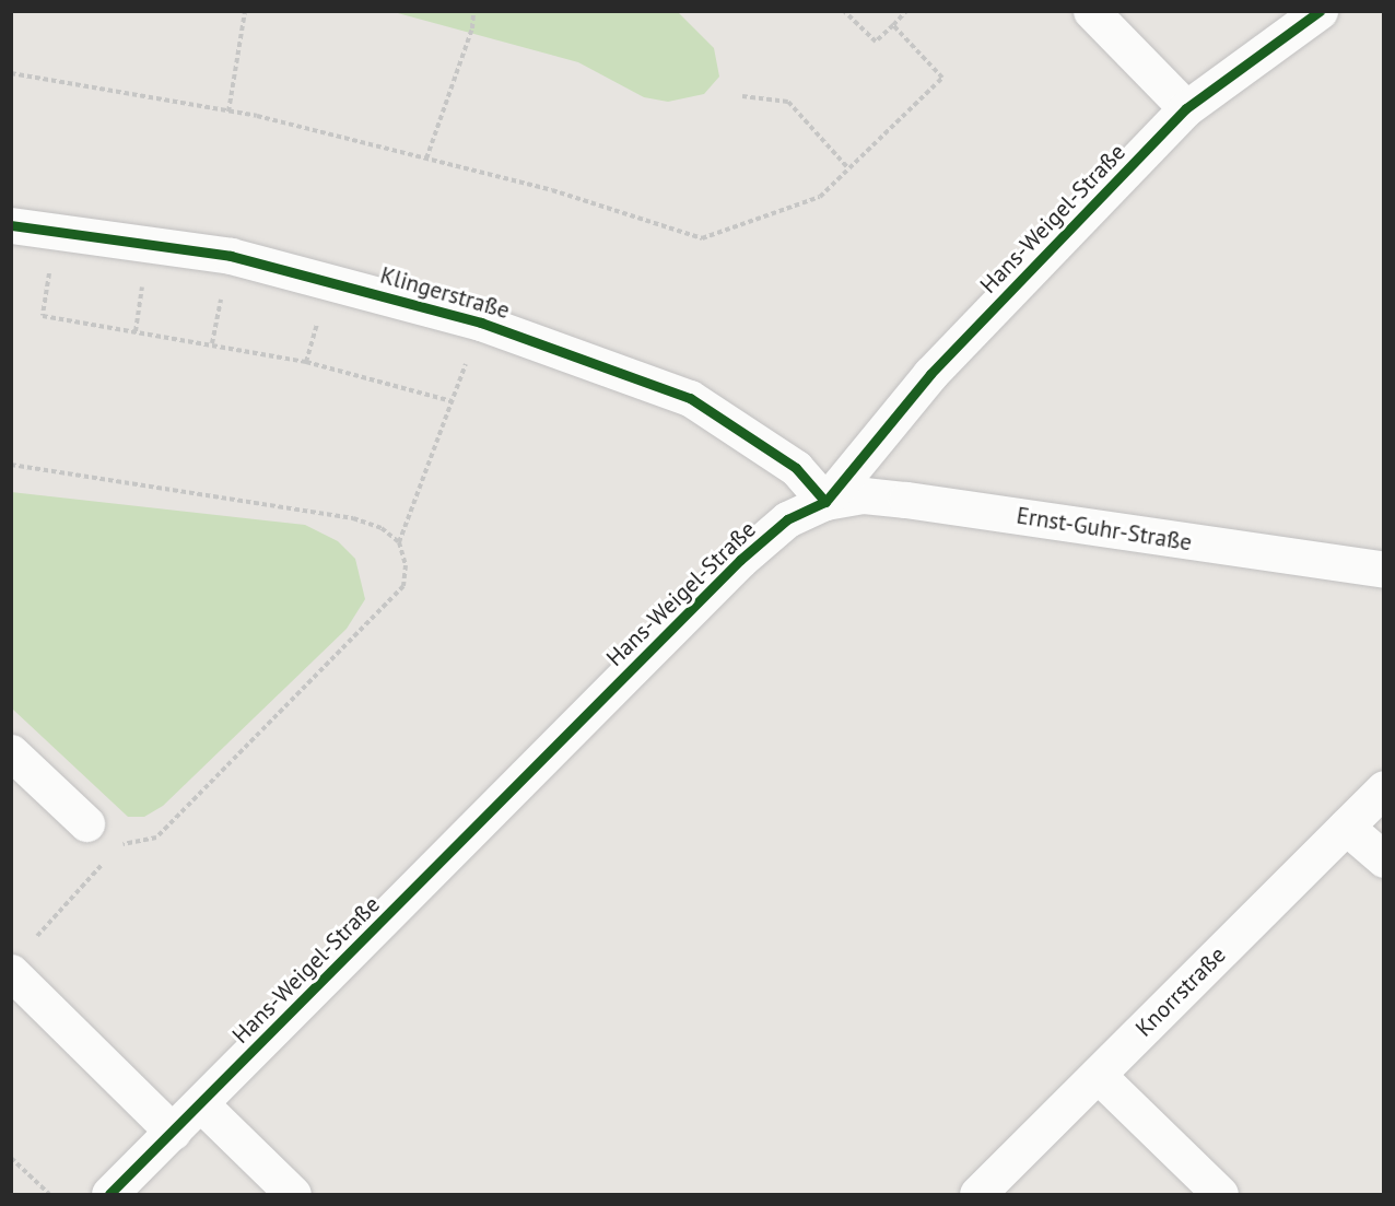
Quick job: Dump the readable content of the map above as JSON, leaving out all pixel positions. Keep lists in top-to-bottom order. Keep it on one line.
{"streets":{"street":["Hans-Weigel-Straße","Klingerstraße","Ernst-Guhr-Straße","Knorrstraße"]},"crossings":[["Hans-Weigel-Straße","Klingerstraße"],["Hans-Weigel-Straße","Ernst-Guhr-Straße"],["Klingerstraße","Ernst-Guhr-Straße"]]}
